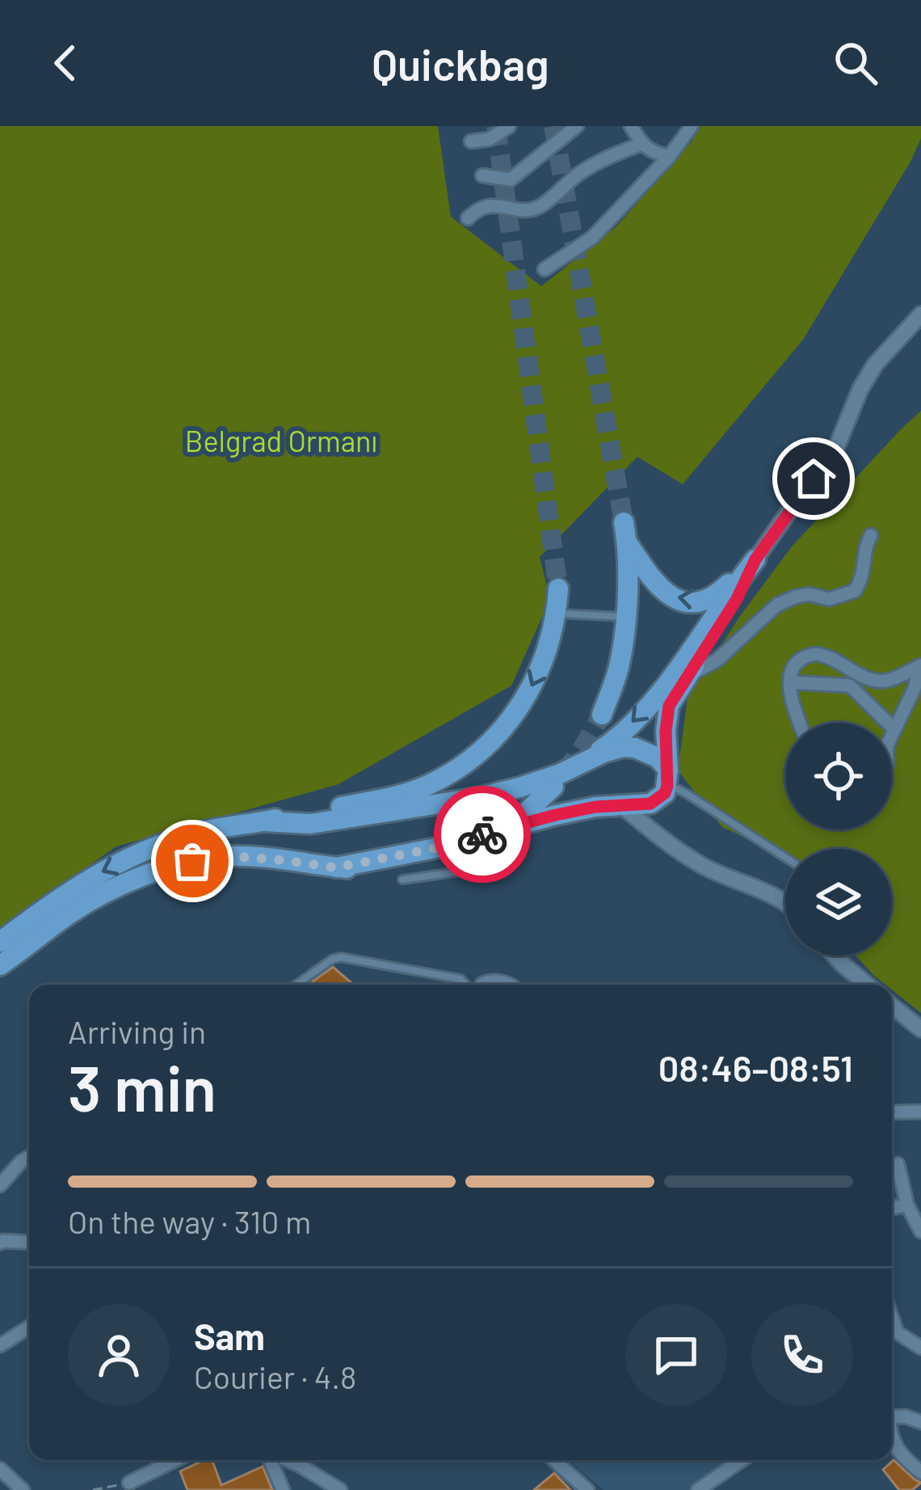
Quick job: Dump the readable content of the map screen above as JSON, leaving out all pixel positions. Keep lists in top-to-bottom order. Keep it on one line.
{"parks":["Belgrad Ormanı"],"page":{"header":"Quickbag","heading":["3 min","Arriving in","08:46–08:51"],"panel":["Sam","Courier · 4.8"],"bar":"On the way · 310 m"}}
